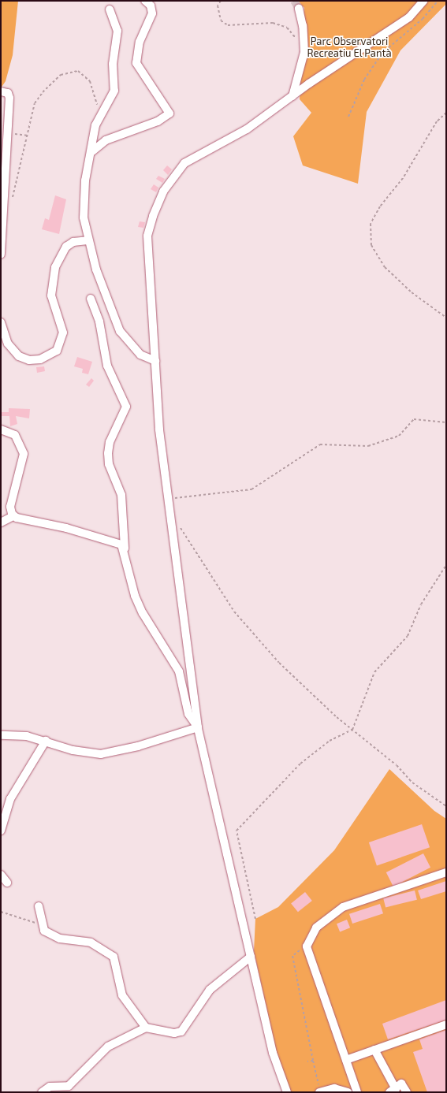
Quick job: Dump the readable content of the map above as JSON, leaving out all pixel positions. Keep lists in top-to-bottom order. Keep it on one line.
{"parks":["Parc Observatori Recreatiu El Pantà"]}
